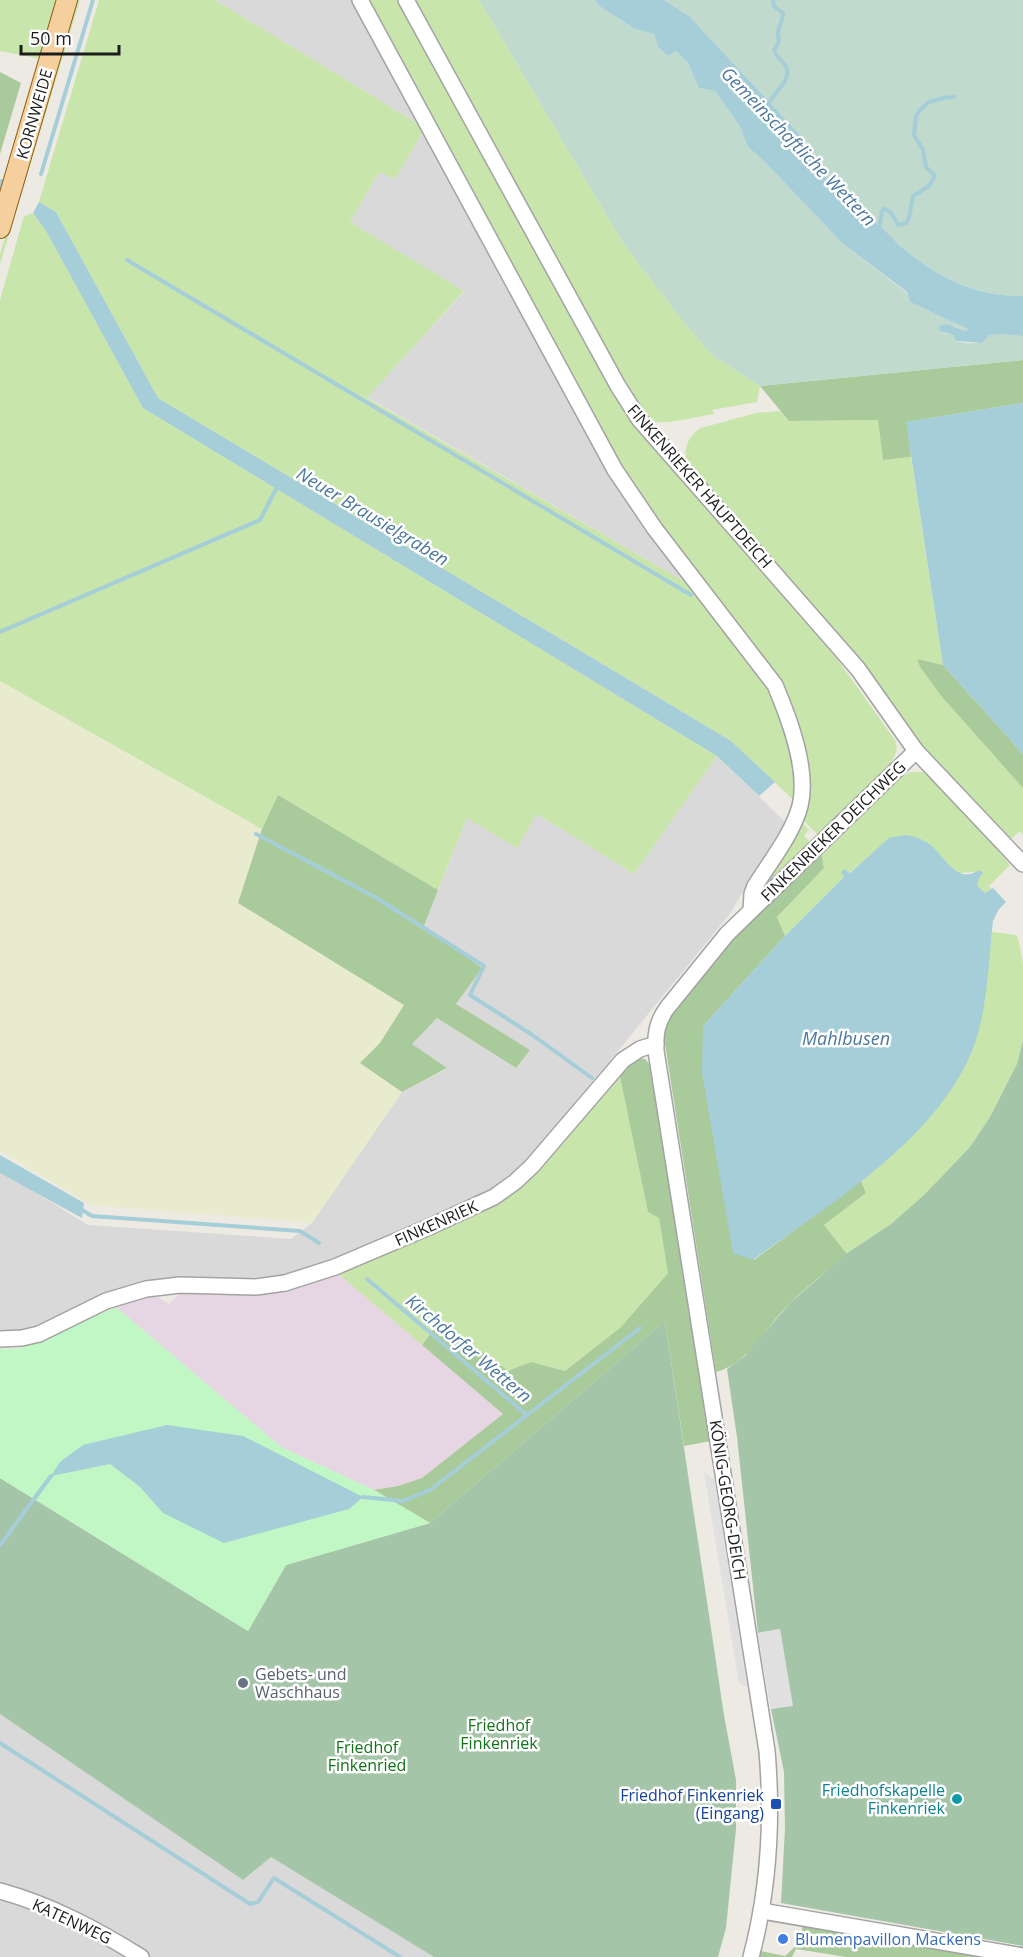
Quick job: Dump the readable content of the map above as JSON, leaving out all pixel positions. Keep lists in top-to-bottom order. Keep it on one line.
{"streets":{"main road":["KORNWEIDE"],"street":["FINKENRIEKER HAUPTDEICH","FINKENRIEKER DEICHWEG","FINKENRIEK","KÖNIG-GEORG-DEICH","KATENWEG"]},"crossings":[["FINKENRIEKER HAUPTDEICH","FINKENRIEKER DEICHWEG"],["FINKENRIEK","KÖNIG-GEORG-DEICH"]],"water":["Gemeinschaftliche Wettern","Neuer Brausielgraben","Mahlbusen","Kirchdorfer Wettern"],"parks":["Friedhof Finkenriek","Friedhof Finkenried"],"places":{"other":["Gebets- und Waschhaus","Friedhofskapelle Finkenriek","Blumenpavillon Mackens"],"transit":["Friedhof Finkenriek (Eingang)"]},"scale_bar":"50 m"}
